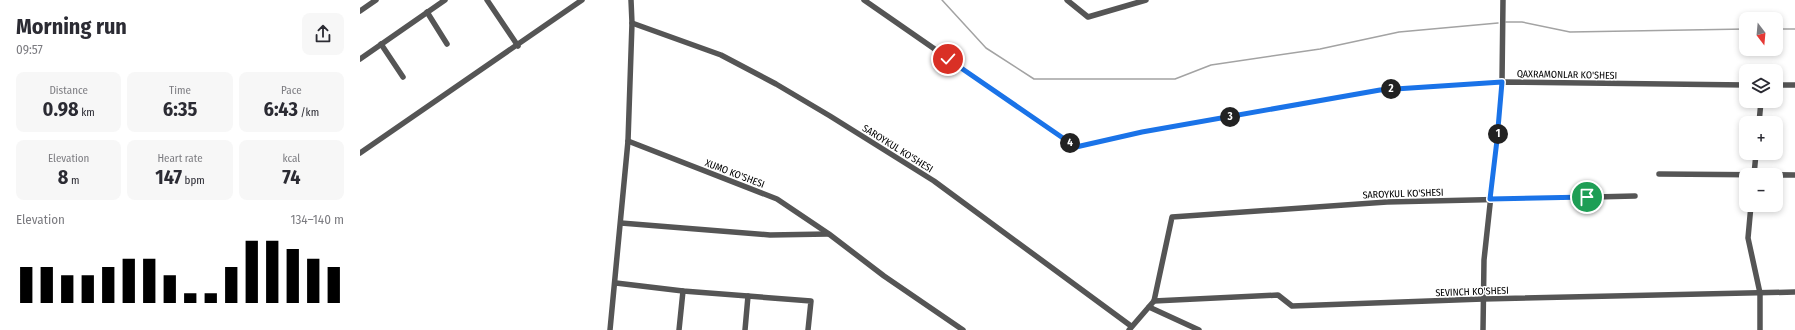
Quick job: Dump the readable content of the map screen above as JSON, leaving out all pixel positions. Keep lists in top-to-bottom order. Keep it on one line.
{"streets":{"street":["QAXRAMONLAR KO'SHESI","SAROYKUL KO'SHESI","XUMO KO'SHESI","SEVINCH KO'SHESI"]},"crossings":[["SAROYKUL KO'SHESI","SEVINCH KO'SHESI"]],"north":"bottom","page":{"heading":["Morning run","09:57"],"map_buttons":["+","−"],"stats":[["Distance","0.98 km"],["Time","6:35"],["Pace","6:43 /km"],["Elevation","8 m"],["Heart rate","147 bpm"],["kcal","74"]],"pins":["2","3","1","4"],"chart":["Elevation","134–140 m"]}}
